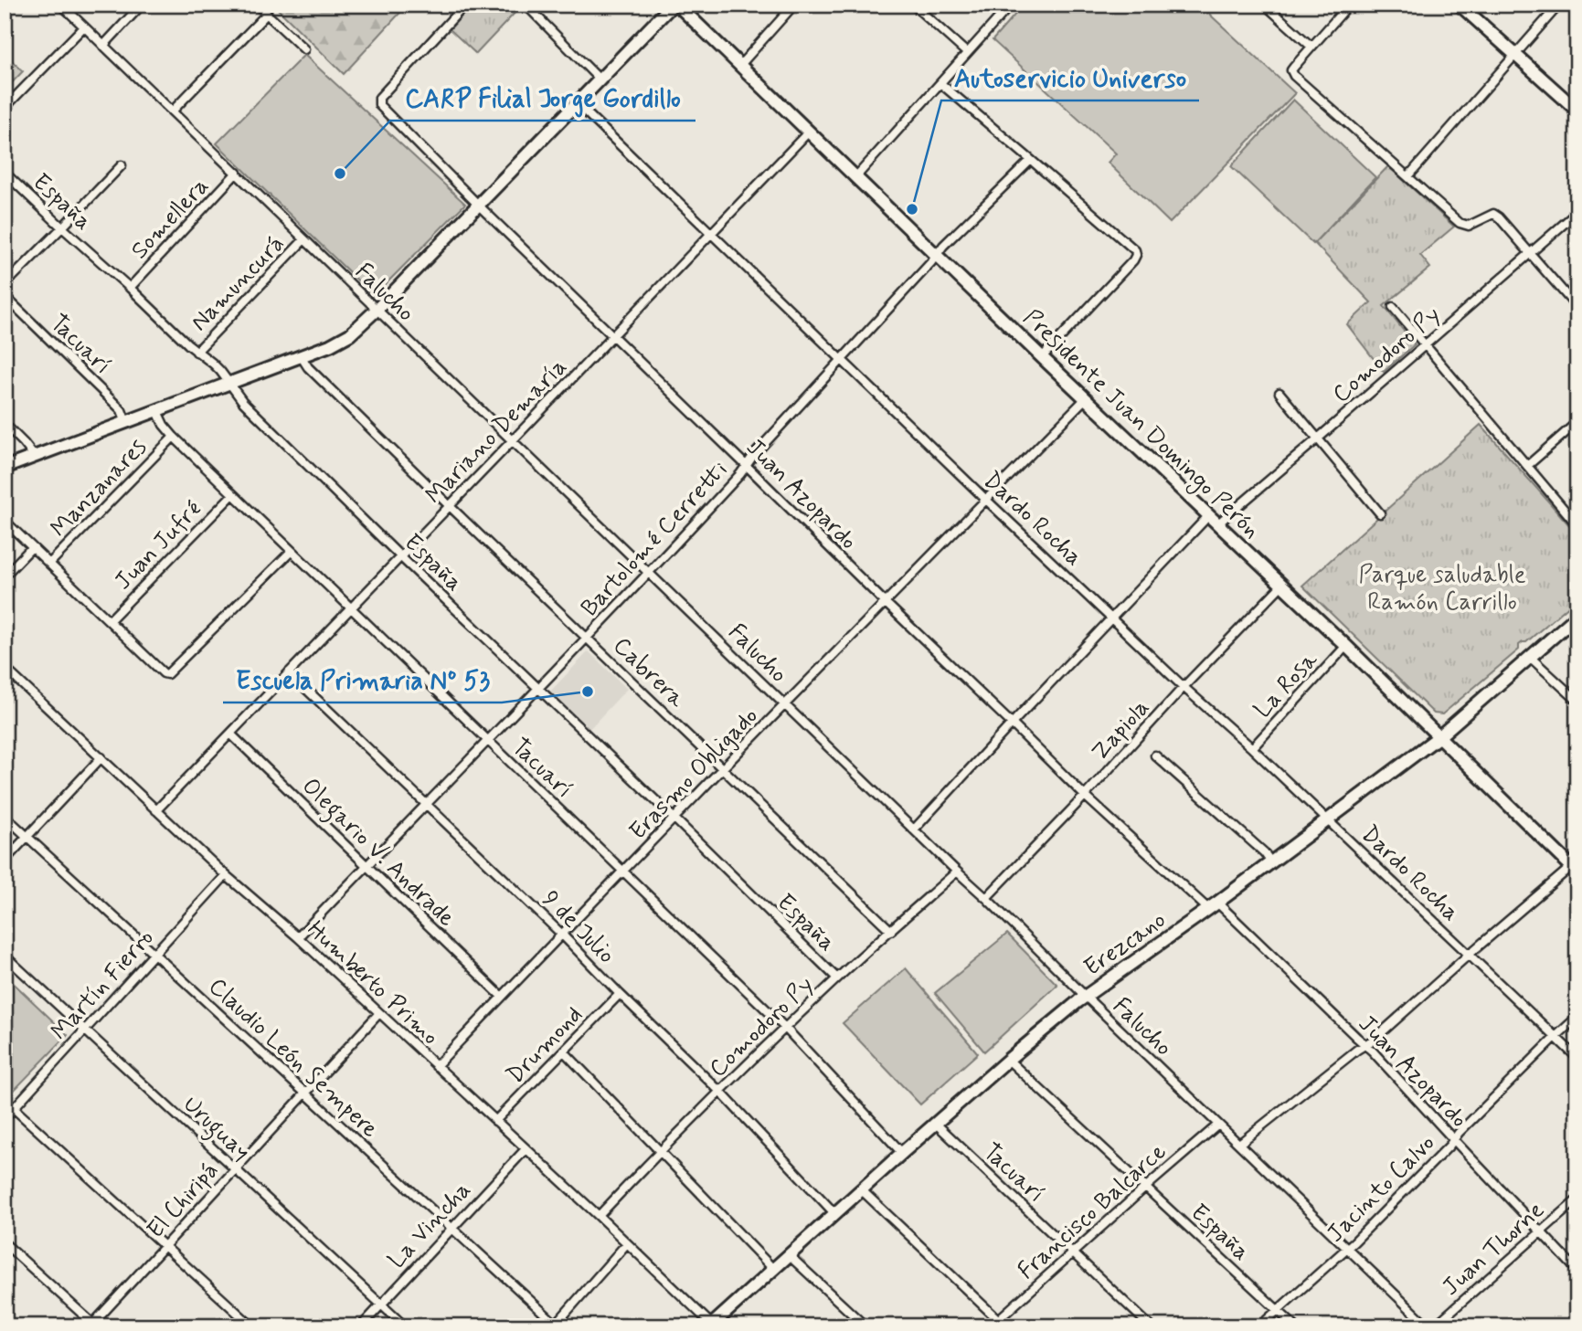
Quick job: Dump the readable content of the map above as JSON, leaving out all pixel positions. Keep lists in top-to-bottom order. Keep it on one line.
{"streets":{"street":["España","Somellera","Namuncurá","Falucho","Tacuarí","Comodoro Py","Presidente Juan Domingo Perón","Mariano Demaría","Manzanares","Juan Azopardo","Dardo Rocha","Bartolomé Cerretti","Juan Jufré","Cabrera","La Rosa","Zapiola","Erasmo Obligado","Olegario V. Andrade","9 de Julio","Erezcano","Humberto Primo","Martín Fierro","Drumond","Claudio León Sempere","Uruguay","Jacinto Calvo","El Chiripá","Francisco Balcarce","La Vincha","Juan Thorne"]},"crossings":[["España","Somellera"],["España","Namuncurá"],["España","Comodoro Py"],["España","Mariano Demaría"],["España","Bartolomé Cerretti"],["España","Erasmo Obligado"],["España","Erezcano"],["España","Jacinto Calvo"],["España","Francisco Balcarce"],["Somellera","Falucho"],["Namuncurá","Falucho"],["Falucho","Comodoro Py"],["Falucho","Mariano Demaría"],["Falucho","Bartolomé Cerretti"],["Falucho","Zapiola"],["Falucho","Erasmo Obligado"],["Falucho","Erezcano"],["Falucho","Jacinto Calvo"],["Falucho","Francisco Balcarce"],["Tacuarí","Comodoro Py"],["Tacuarí","Mariano Demaría"],["Tacuarí","Manzanares"],["Tacuarí","Bartolomé Cerretti"],["Tacuarí","Juan Jufré"],["Tacuarí","Erasmo Obligado"],["Tacuarí","Erezcano"],["Tacuarí","Francisco Balcarce"],["Comodoro Py","Presidente Juan Domingo Perón"],["Comodoro Py","Juan Azopardo"],["Comodoro Py","Dardo Rocha"],["Comodoro Py","Cabrera"],["Comodoro Py","9 de Julio"],["Comodoro Py","Humberto Primo"],["Presidente Juan Domingo Perón","Mariano Demaría"],["Presidente Juan Domingo Perón","Bartolomé Cerretti"],["Presidente Juan Domingo Perón","La Rosa"],["Presidente Juan Domingo Perón","Zapiola"],["Presidente Juan Domingo Perón","Erasmo Obligado"],["Presidente Juan Domingo Perón","Erezcano"],["Mariano Demaría","Juan Azopardo"],["Mariano Demaría","Dardo Rocha"],["Mariano Demaría","Cabrera"],["Mariano Demaría","Olegario V. Andrade"],["Mariano Demaría","9 de Julio"],["Mariano Demaría","Humberto Primo"],["Juan Azopardo","Bartolomé Cerretti"],["Juan Azopardo","Zapiola"],["Juan Azopardo","Erasmo Obligado"],["Juan Azopardo","Erezcano"],["Juan Azopardo","Jacinto Calvo"],["Juan Azopardo","Juan Thorne"],["Dardo Rocha","Bartolomé Cerretti"],["Dardo Rocha","La Rosa"],["Dardo Rocha","Zapiola"],["Dardo Rocha","Erasmo Obligado"],["Dardo Rocha","Erezcano"],["Dardo Rocha","Jacinto Calvo"],["Bartolomé Cerretti","Cabrera"],["Bartolomé Cerretti","Olegario V. Andrade"],["Bartolomé Cerretti","9 de Julio"],["Bartolomé Cerretti","Humberto Primo"],["Cabrera","Erasmo Obligado"],["Erasmo Obligado","Olegario V. Andrade"],["Erasmo Obligado","9 de Julio"],["Erasmo Obligado","Humberto Primo"],["9 de Julio","Erezcano"],["9 de Julio","Drumond"],["Erezcano","Humberto Primo"],["Humberto Primo","Martín Fierro"],["Humberto Primo","Drumond"],["Humberto Primo","El Chiripá"],["Humberto Primo","La Vincha"],["Martín Fierro","Claudio León Sempere"],["Martín Fierro","Uruguay"],["Claudio León Sempere","El Chiripá"],["Claudio León Sempere","La Vincha"],["Uruguay","El Chiripá"],["Uruguay","La Vincha"]],"parks":["Parque saludable Ramón Carrillo"],"places":["CARP Filial Jorge Gordillo","Autoservicio Universo","Escuela Primaria Nº 53"]}
